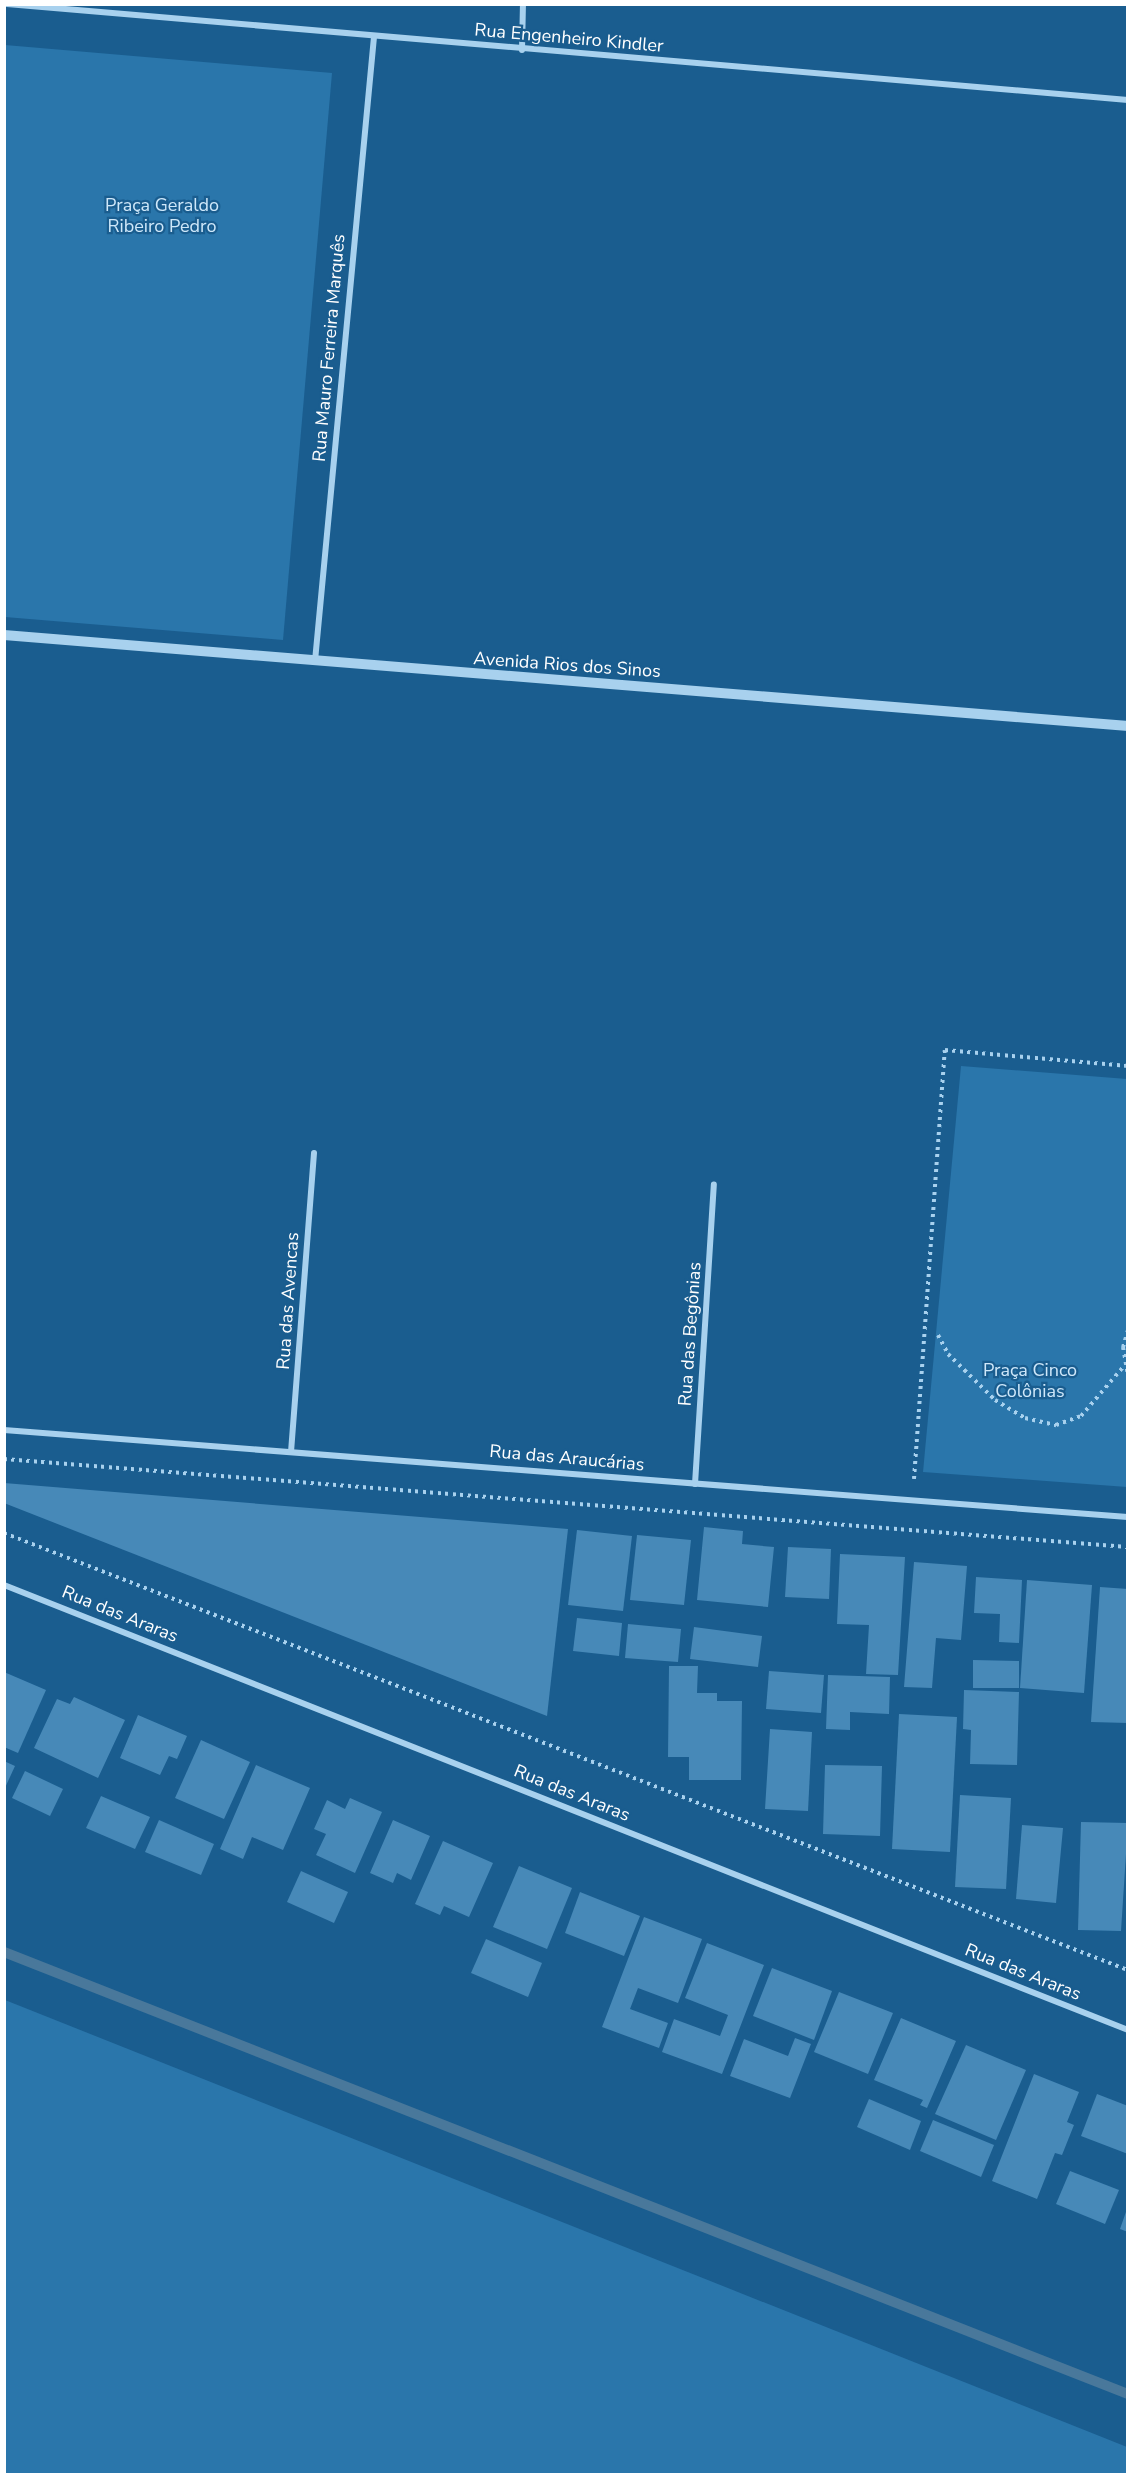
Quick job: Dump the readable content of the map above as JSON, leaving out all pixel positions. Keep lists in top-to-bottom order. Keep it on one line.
{"streets":{"street":["Rua Engenheiro Kindler","Rua Mauro Ferreira Marquês","Avenida Rios dos Sinos","Rua das Avencas","Rua das Begônias","Rua das Araucárias","Rua das Araras"]},"crossings":[["Rua Engenheiro Kindler","Rua Mauro Ferreira Marquês"],["Rua Mauro Ferreira Marquês","Avenida Rios dos Sinos"],["Rua das Avencas","Rua das Araucárias"],["Rua das Begônias","Rua das Araucárias"]],"parks":["Praça Geraldo Ribeiro Pedro","Praça Cinco Colônias"]}
